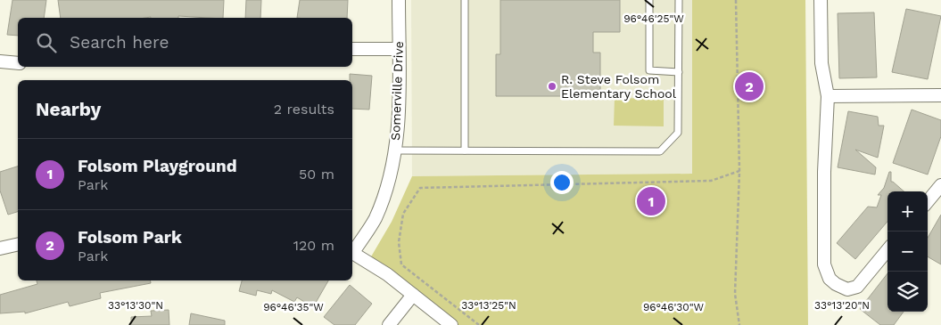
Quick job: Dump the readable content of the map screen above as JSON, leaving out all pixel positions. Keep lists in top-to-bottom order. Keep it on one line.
{"streets":{"street":["Somerville Drive"]},"places":["R. Steve Folsom Elementary School"],"page":{"search":"Search here","pins":["2","1"],"heading":["Nearby","2 results"],"list":[{"mark":"1","name":"Folsom Playground","note":"Park","value":"50 m"},{"mark":"2","name":"Folsom Park","note":"Park","value":"120 m"}],"map_buttons":["+","−"]},"coordinates":["96°46'25\"W","33°13'30\"N","33°13'25\"N","33°13'20\"N","96°46'35\"W","96°46'30\"W"]}
